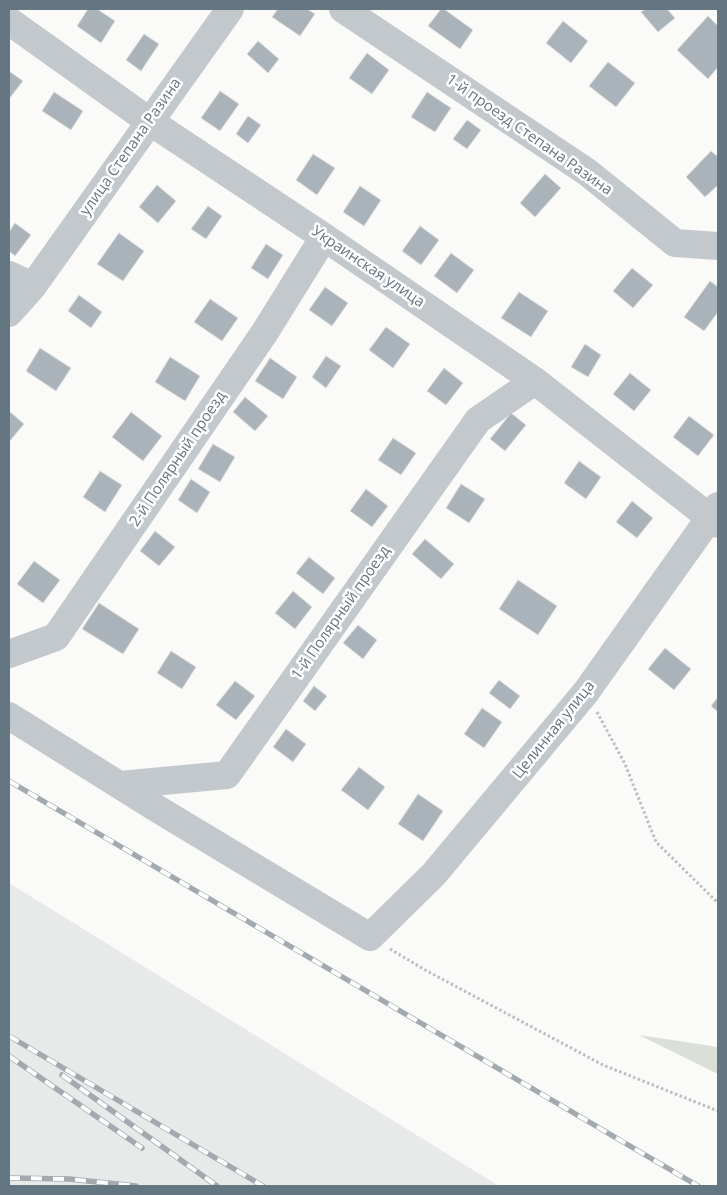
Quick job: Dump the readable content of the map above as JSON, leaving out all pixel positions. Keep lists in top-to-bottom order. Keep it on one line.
{"streets":{"street":["1-й проезд Степана Разина","улица Степана Разина","Украинская улица","2-й Полярный проезд","1-й Полярный проезд","Целинная улица"]},"crossings":[["улица Степана Разина","Украинская улица"],["Украинская улица","2-й Полярный проезд"],["Украинская улица","1-й Полярный проезд"],["Украинская улица","Целинная улица"]]}
